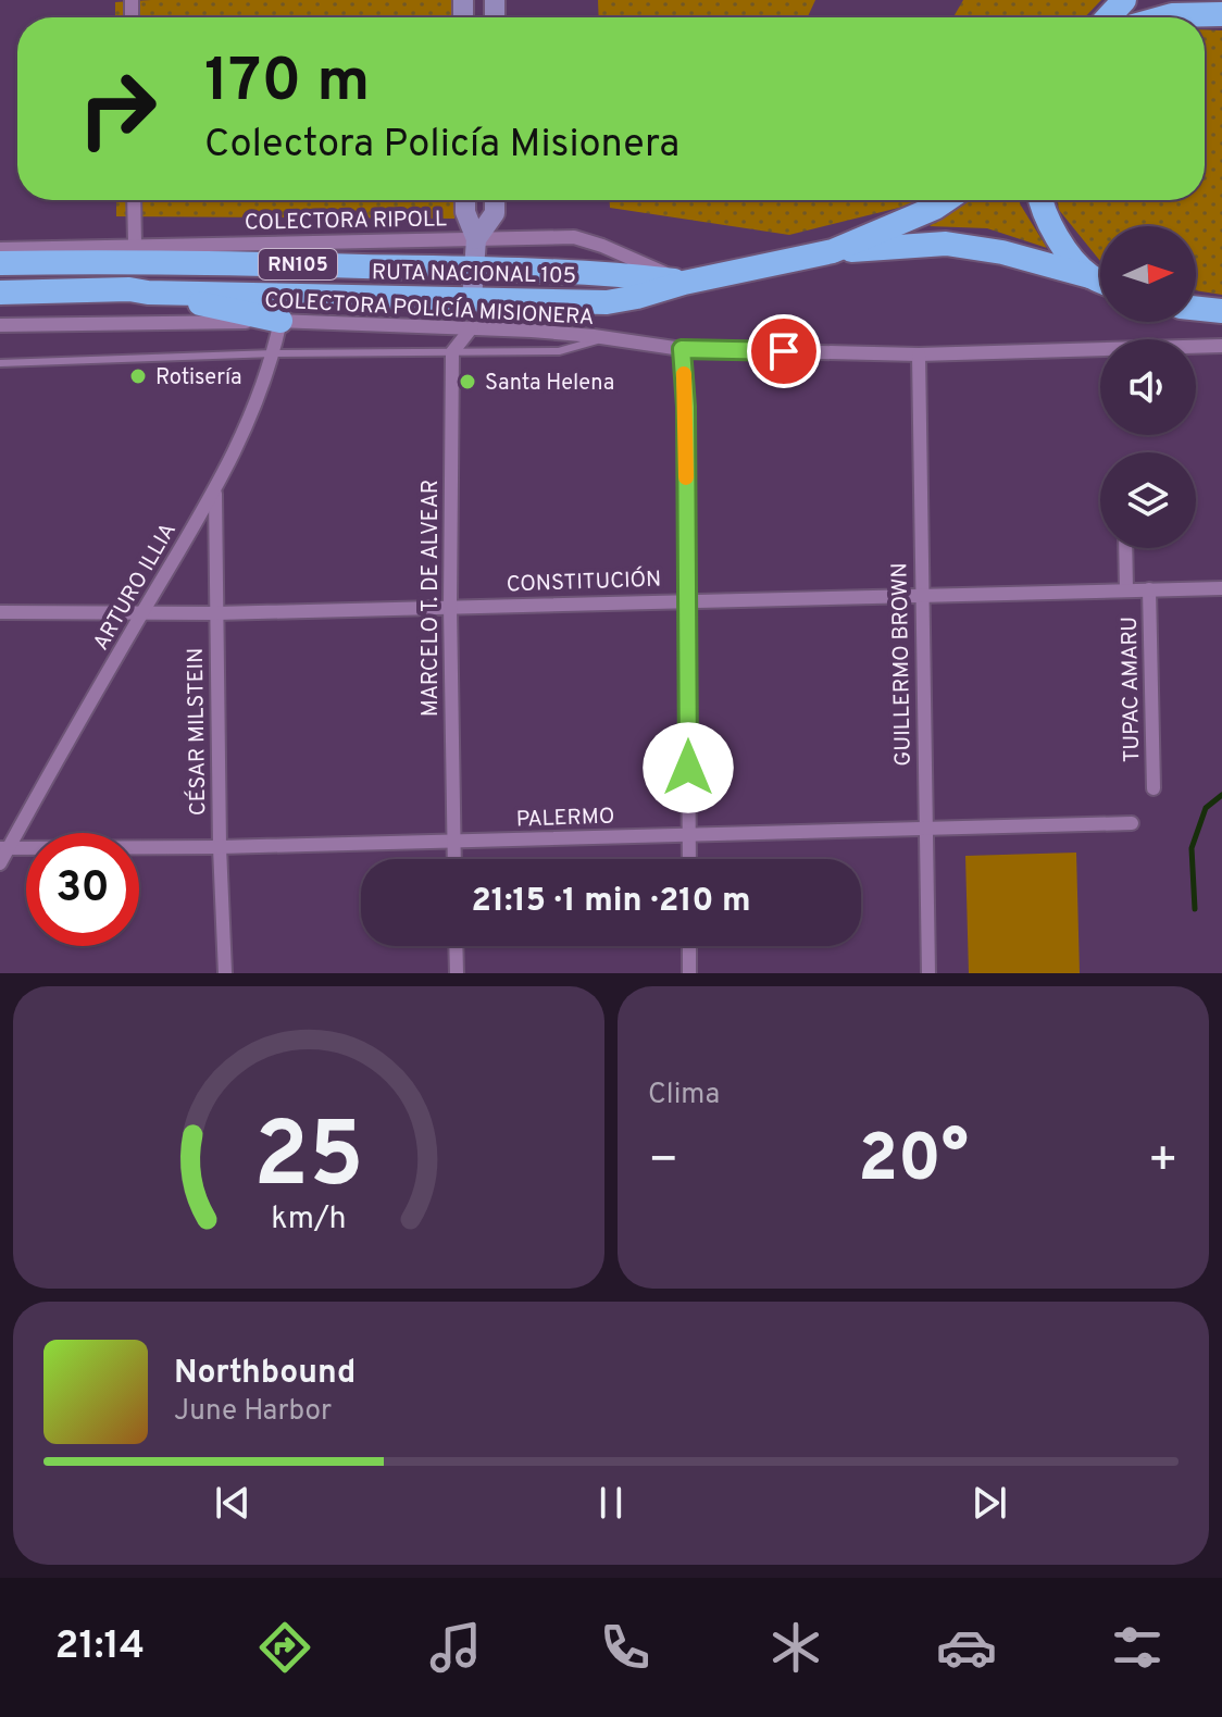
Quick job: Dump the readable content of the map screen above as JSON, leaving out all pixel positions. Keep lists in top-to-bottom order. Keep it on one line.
{"streets":{"highway":["RN105","RUTA NACIONAL 105"],"street":["COLECTORA RIPOLL","COLECTORA POLICÍA MISIONERA","CONSTITUCIÓN","ARTURO ILLIA","MARCELO T. DE ALVEAR","GUILLERMO BROWN","TUPAC AMARU","CÉSAR MILSTEIN","PALERMO"]},"crossings":[["COLECTORA RIPOLL","RUTA NACIONAL 105"],["RN105","RUTA NACIONAL 105"],["COLECTORA POLICÍA MISIONERA","ARTURO ILLIA"],["COLECTORA POLICÍA MISIONERA","GUILLERMO BROWN"],["CONSTITUCIÓN","ARTURO ILLIA"],["CONSTITUCIÓN","MARCELO T. DE ALVEAR"],["CONSTITUCIÓN","GUILLERMO BROWN"],["CONSTITUCIÓN","TUPAC AMARU"],["CONSTITUCIÓN","CÉSAR MILSTEIN"],["ARTURO ILLIA","CÉSAR MILSTEIN"],["ARTURO ILLIA","PALERMO"],["MARCELO T. DE ALVEAR","PALERMO"],["GUILLERMO BROWN","PALERMO"],["CÉSAR MILSTEIN","PALERMO"]],"places":["Rotisería","Santa Helena"],"north":"right","page":{"turn":["170 m","Colectora Policía Misionera"],"limit":"30","trip":"21:15 · 1 min · 210 m","tile":"Clima","heat":["−","20°","+"],"song":["Northbound","June Harbor"],"tabs":"21:14","gauge":["25","km/h"]}}
